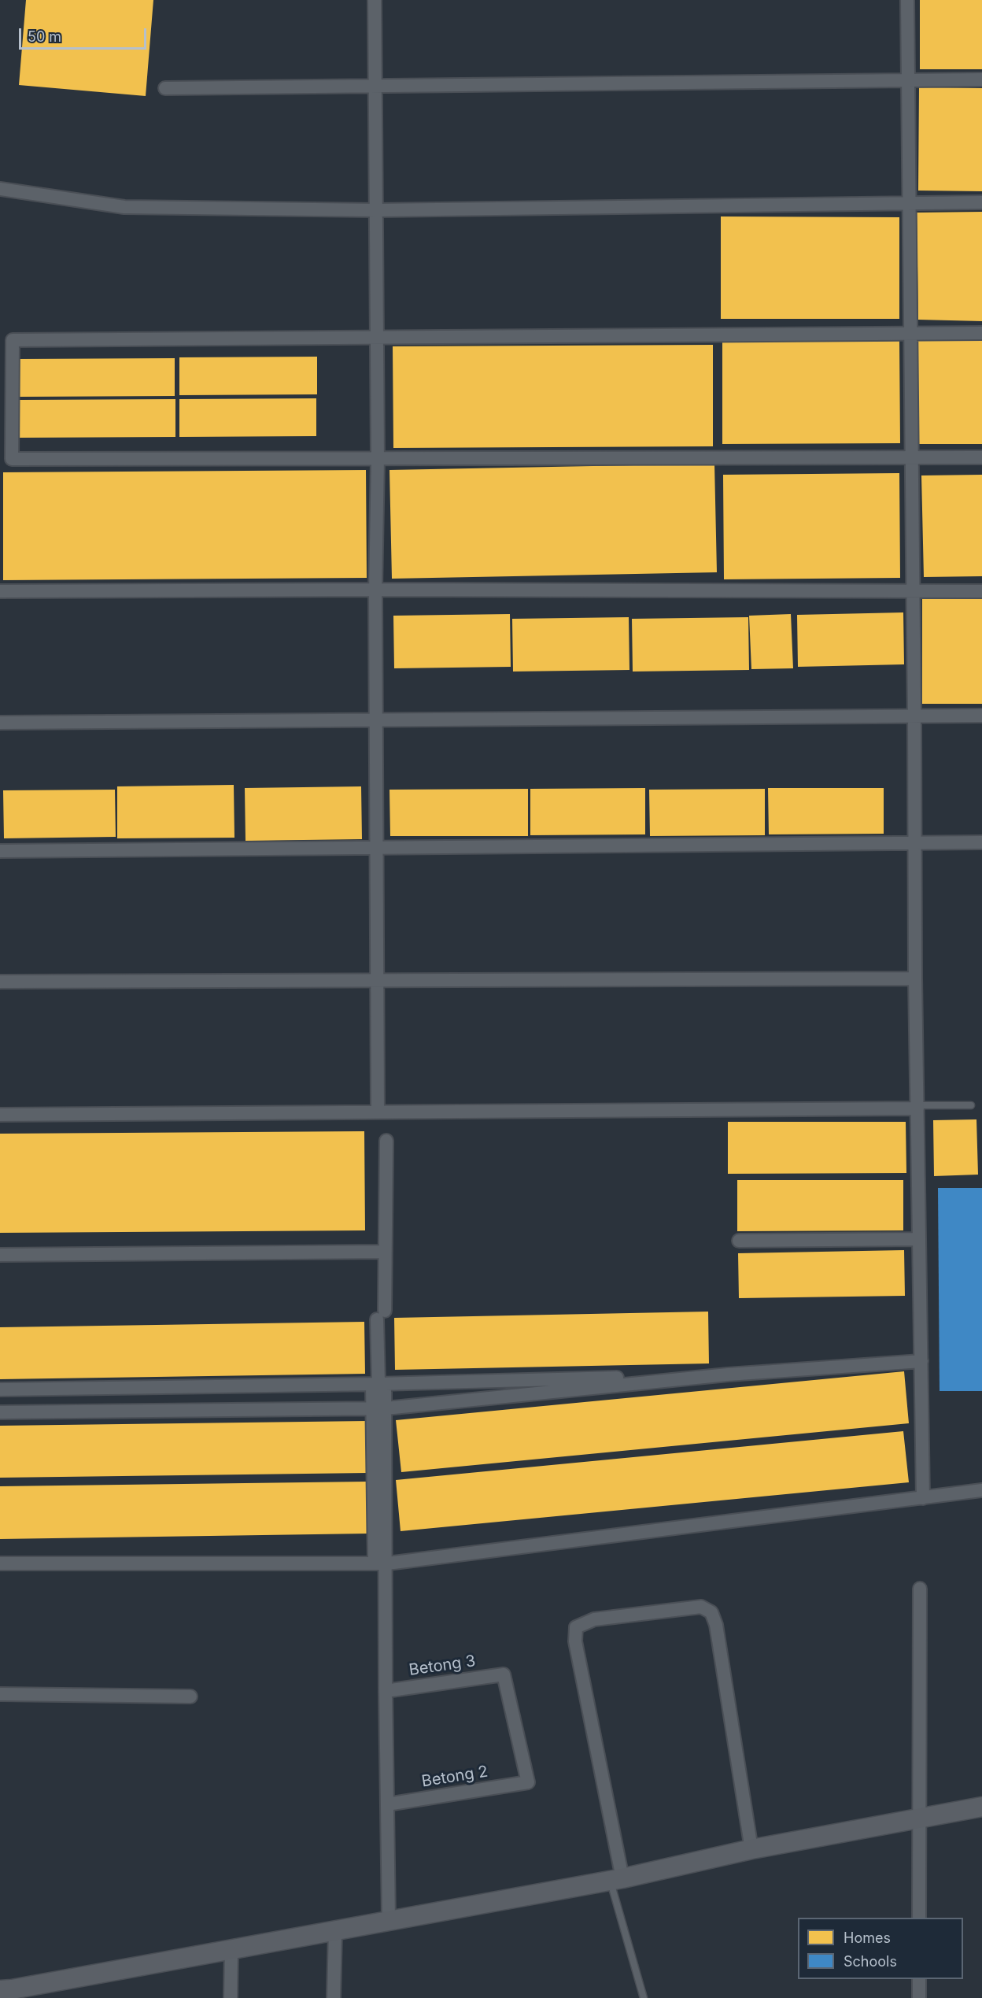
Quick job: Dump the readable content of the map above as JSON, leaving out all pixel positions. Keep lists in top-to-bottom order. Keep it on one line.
{"streets":{"street":["Betong 3","Betong 2"]},"crossings":[["Betong 3","Betong 2"]],"legend":["Homes","Schools"],"scale_bar":"50 m"}
